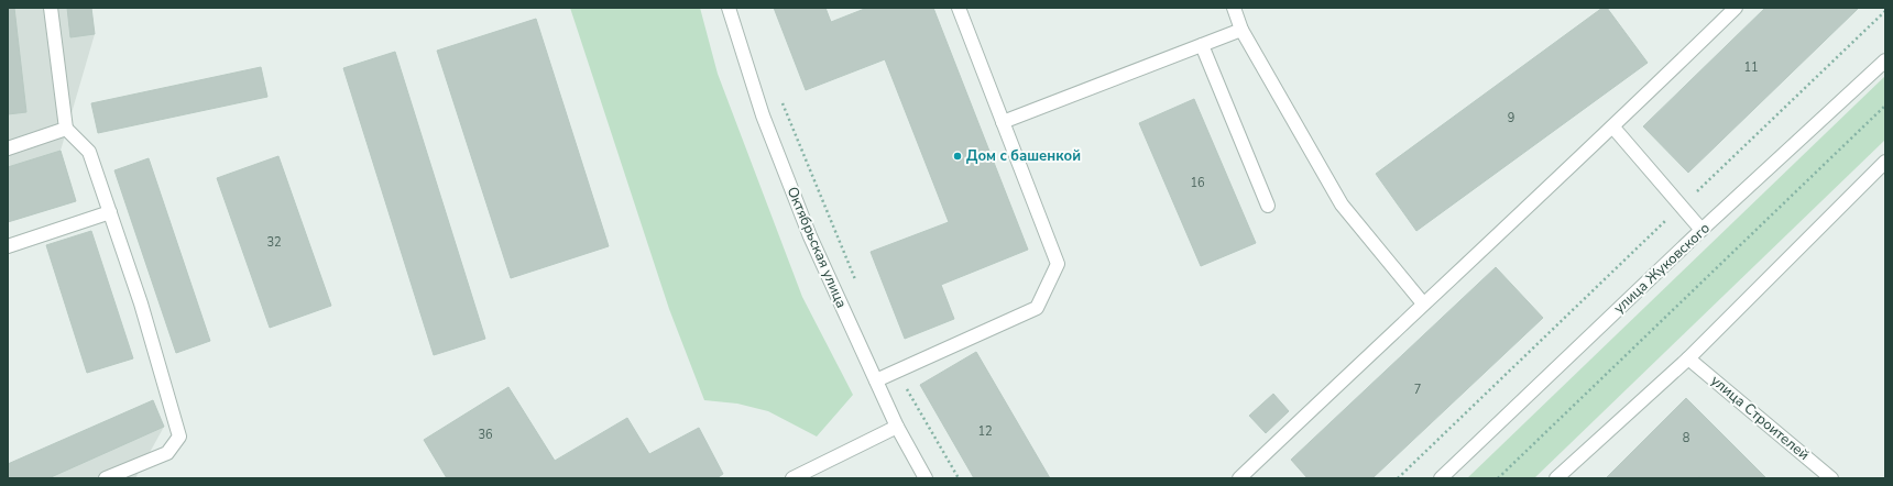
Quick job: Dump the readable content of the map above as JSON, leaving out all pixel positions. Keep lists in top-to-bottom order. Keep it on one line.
{"streets":{"street":["Октябрьская улица","улица Жуковского","улица Строителей"]},"places":["Дом с башенкой"],"house_numbers":["11","9","16","32","7","12","36","8"]}
